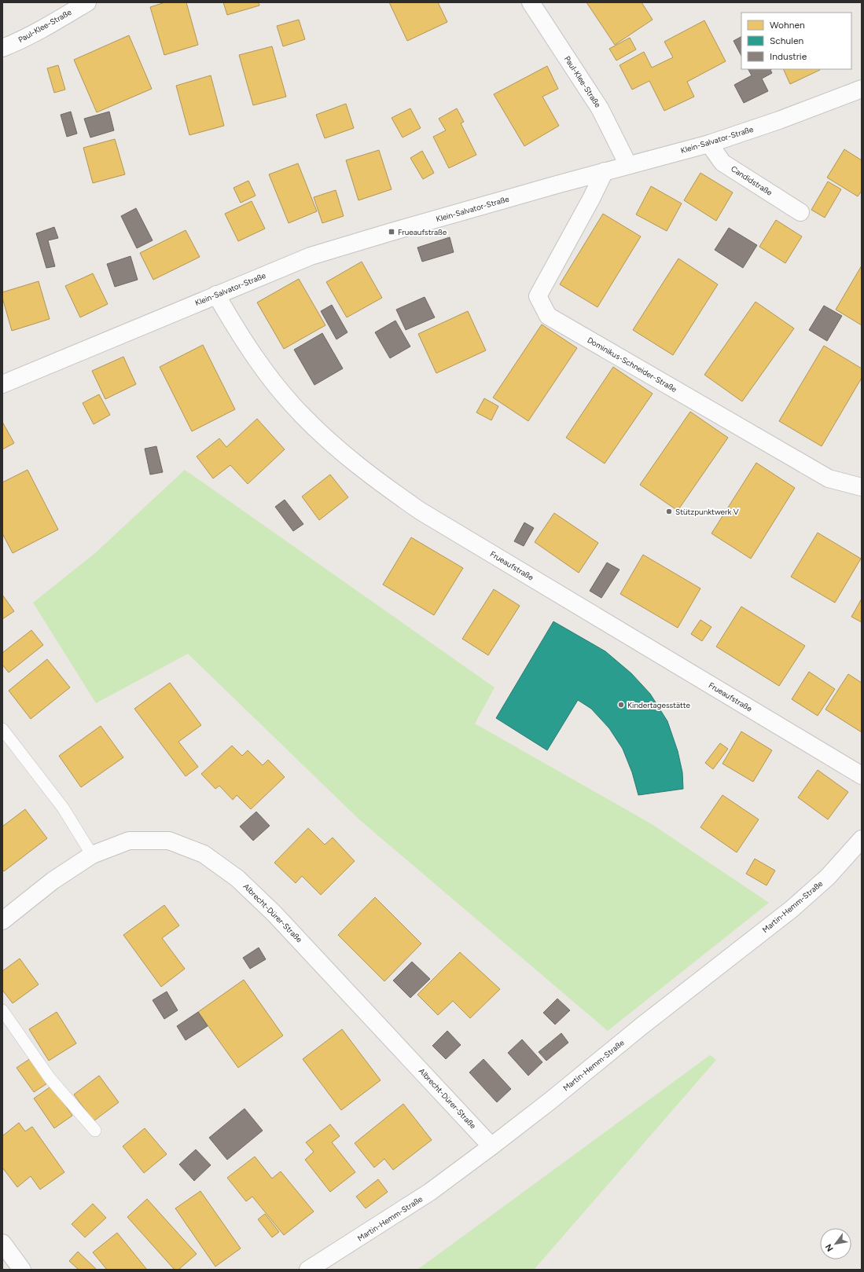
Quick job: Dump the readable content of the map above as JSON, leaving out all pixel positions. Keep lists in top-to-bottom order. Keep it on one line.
{"streets":{"street":["Paul-Klee-Straße","Klein-Salvator-Straße","Candidstraße","Dominikus-Schneider-Straße","Frueaufstraße","Martin-Hemm-Straße","Albrecht-Dürer-Straße"]},"crossings":[["Paul-Klee-Straße","Klein-Salvator-Straße"],["Klein-Salvator-Straße","Candidstraße"],["Klein-Salvator-Straße","Dominikus-Schneider-Straße"],["Klein-Salvator-Straße","Frueaufstraße"],["Martin-Hemm-Straße","Albrecht-Dürer-Straße"]],"places":{"transit":["Frueaufstraße"],"other":["Stützpunktwerk V","Kindertagesstätte"]},"legend":["Wohnen","Schulen","Industrie"],"north":"bottom left"}
